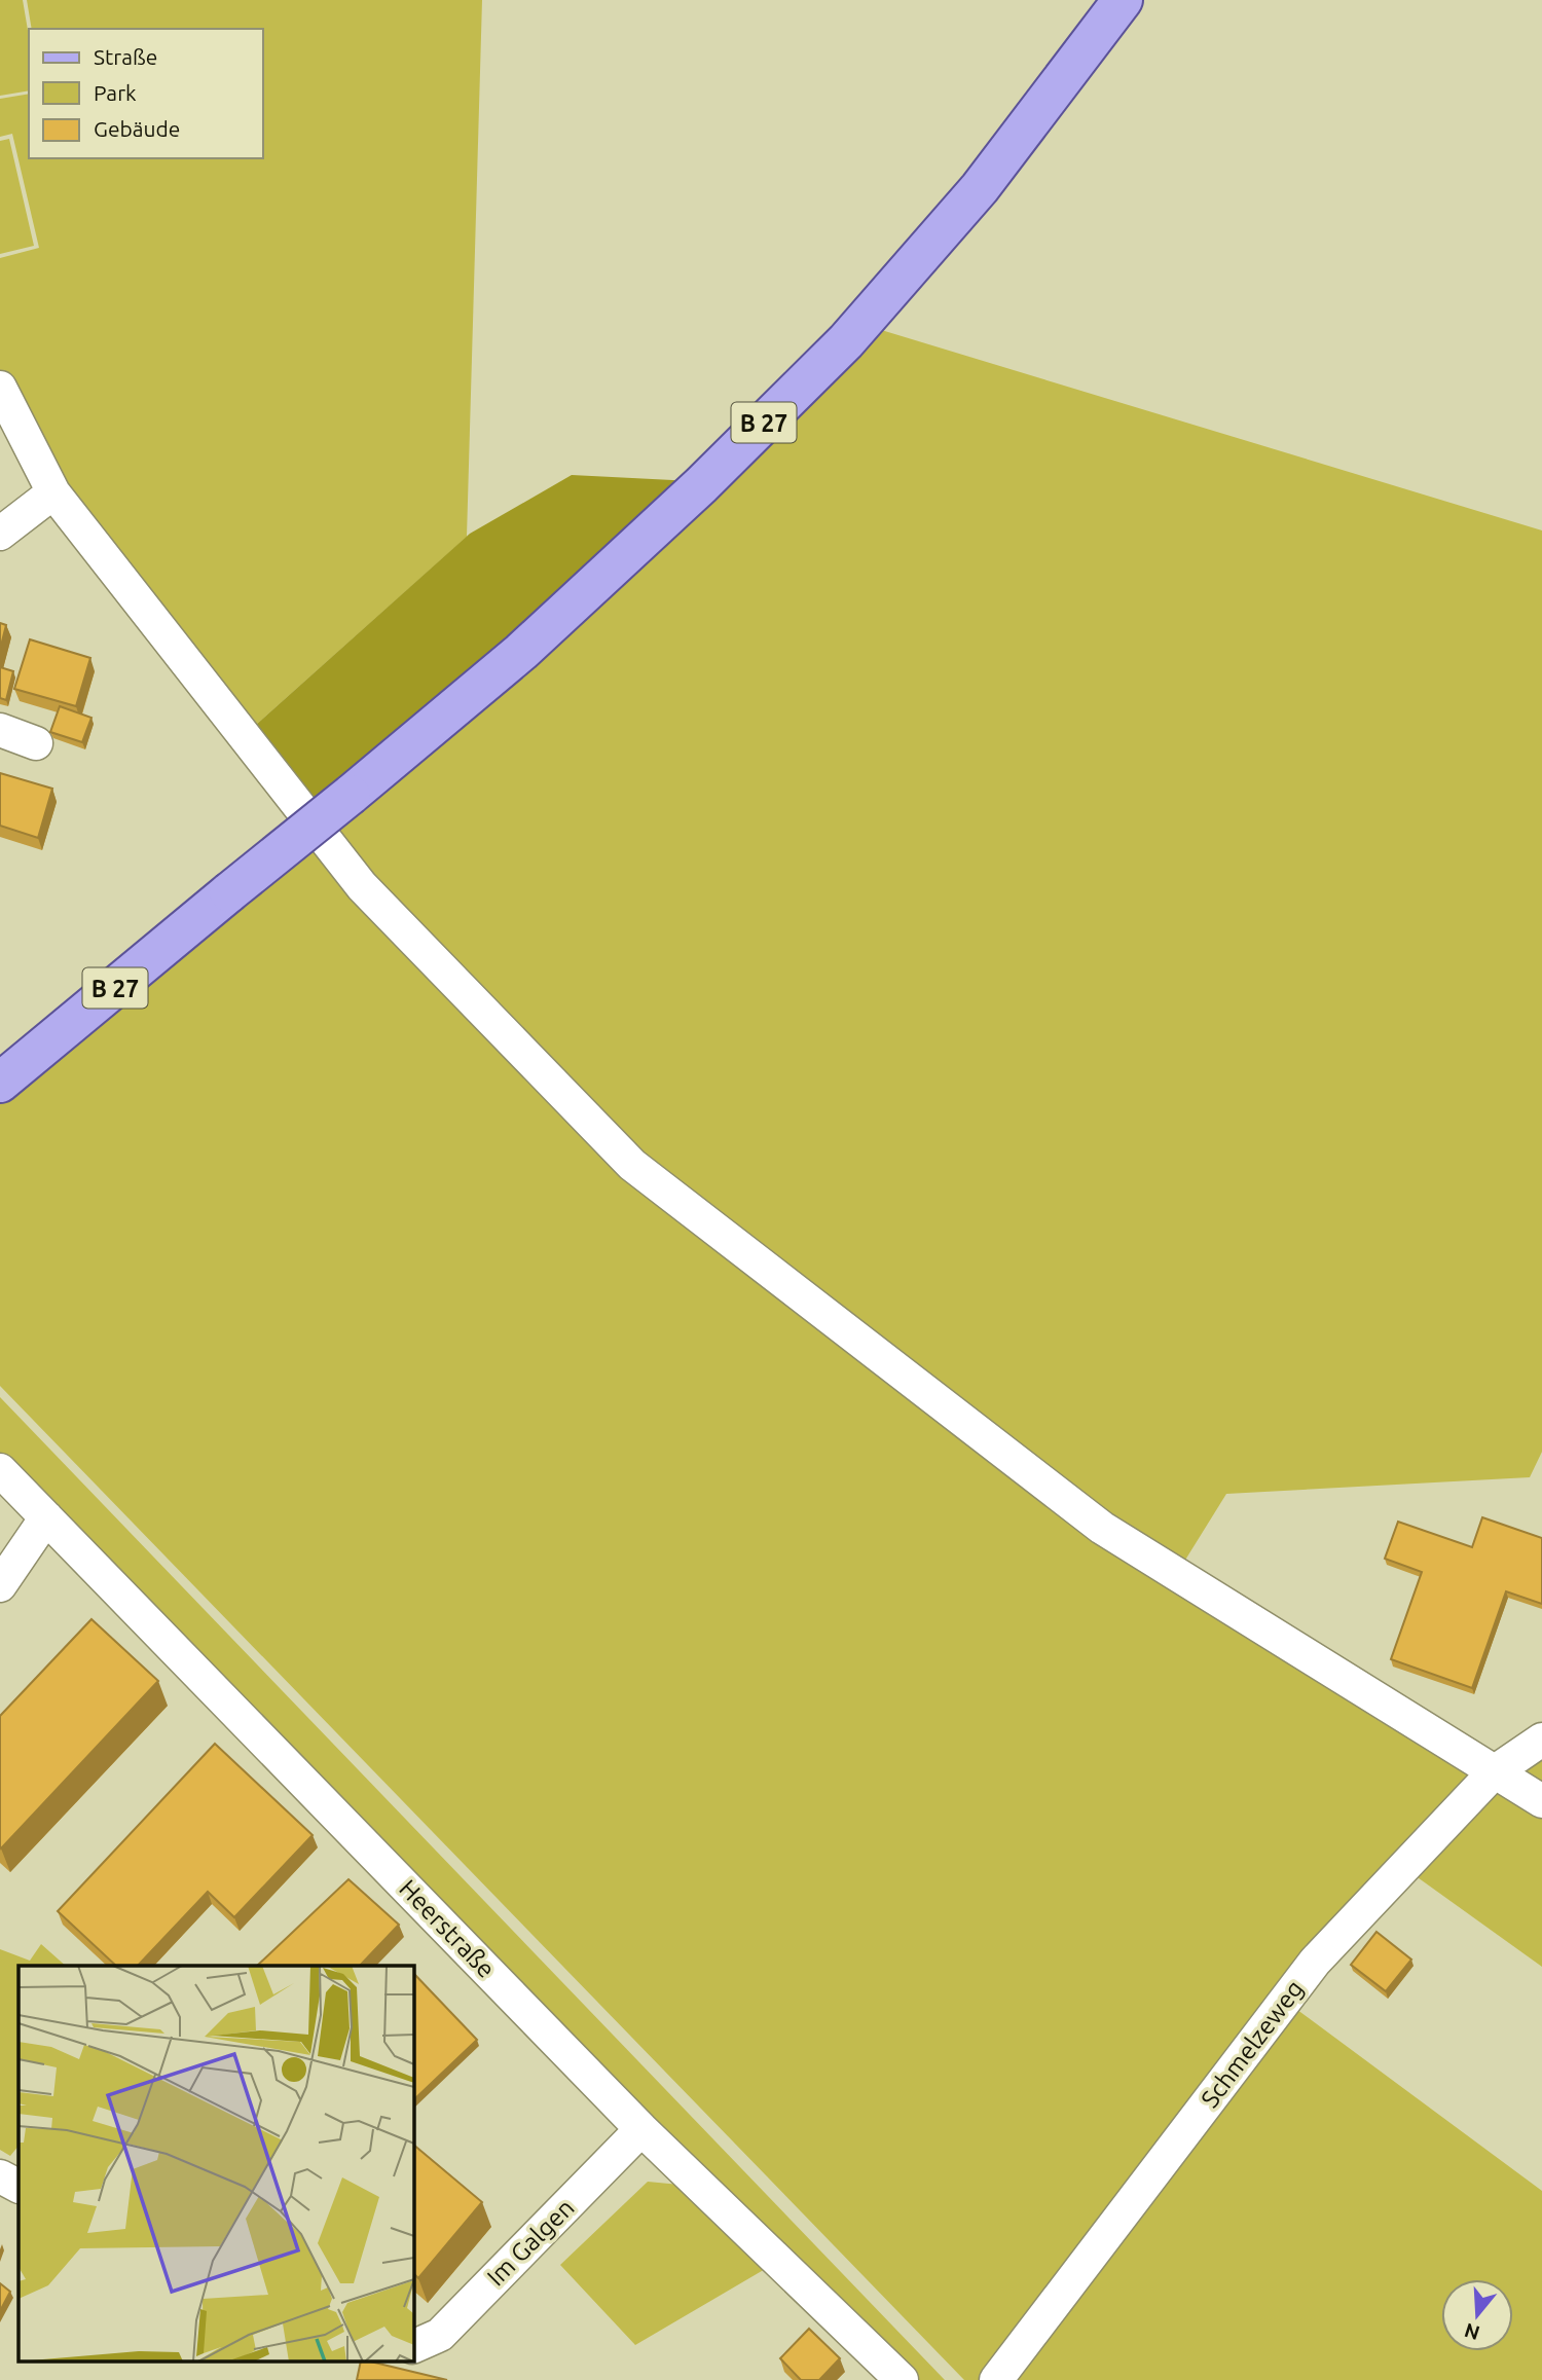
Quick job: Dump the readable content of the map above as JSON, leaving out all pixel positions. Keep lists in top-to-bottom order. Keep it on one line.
{"streets":{"main road":["B 27"],"street":["Heerstraße","Schmelzeweg","Im Galgen"]},"crossings":[["Heerstraße","Im Galgen"]],"legend":["Straße","Park","Gebäude"],"north":"bottom"}
